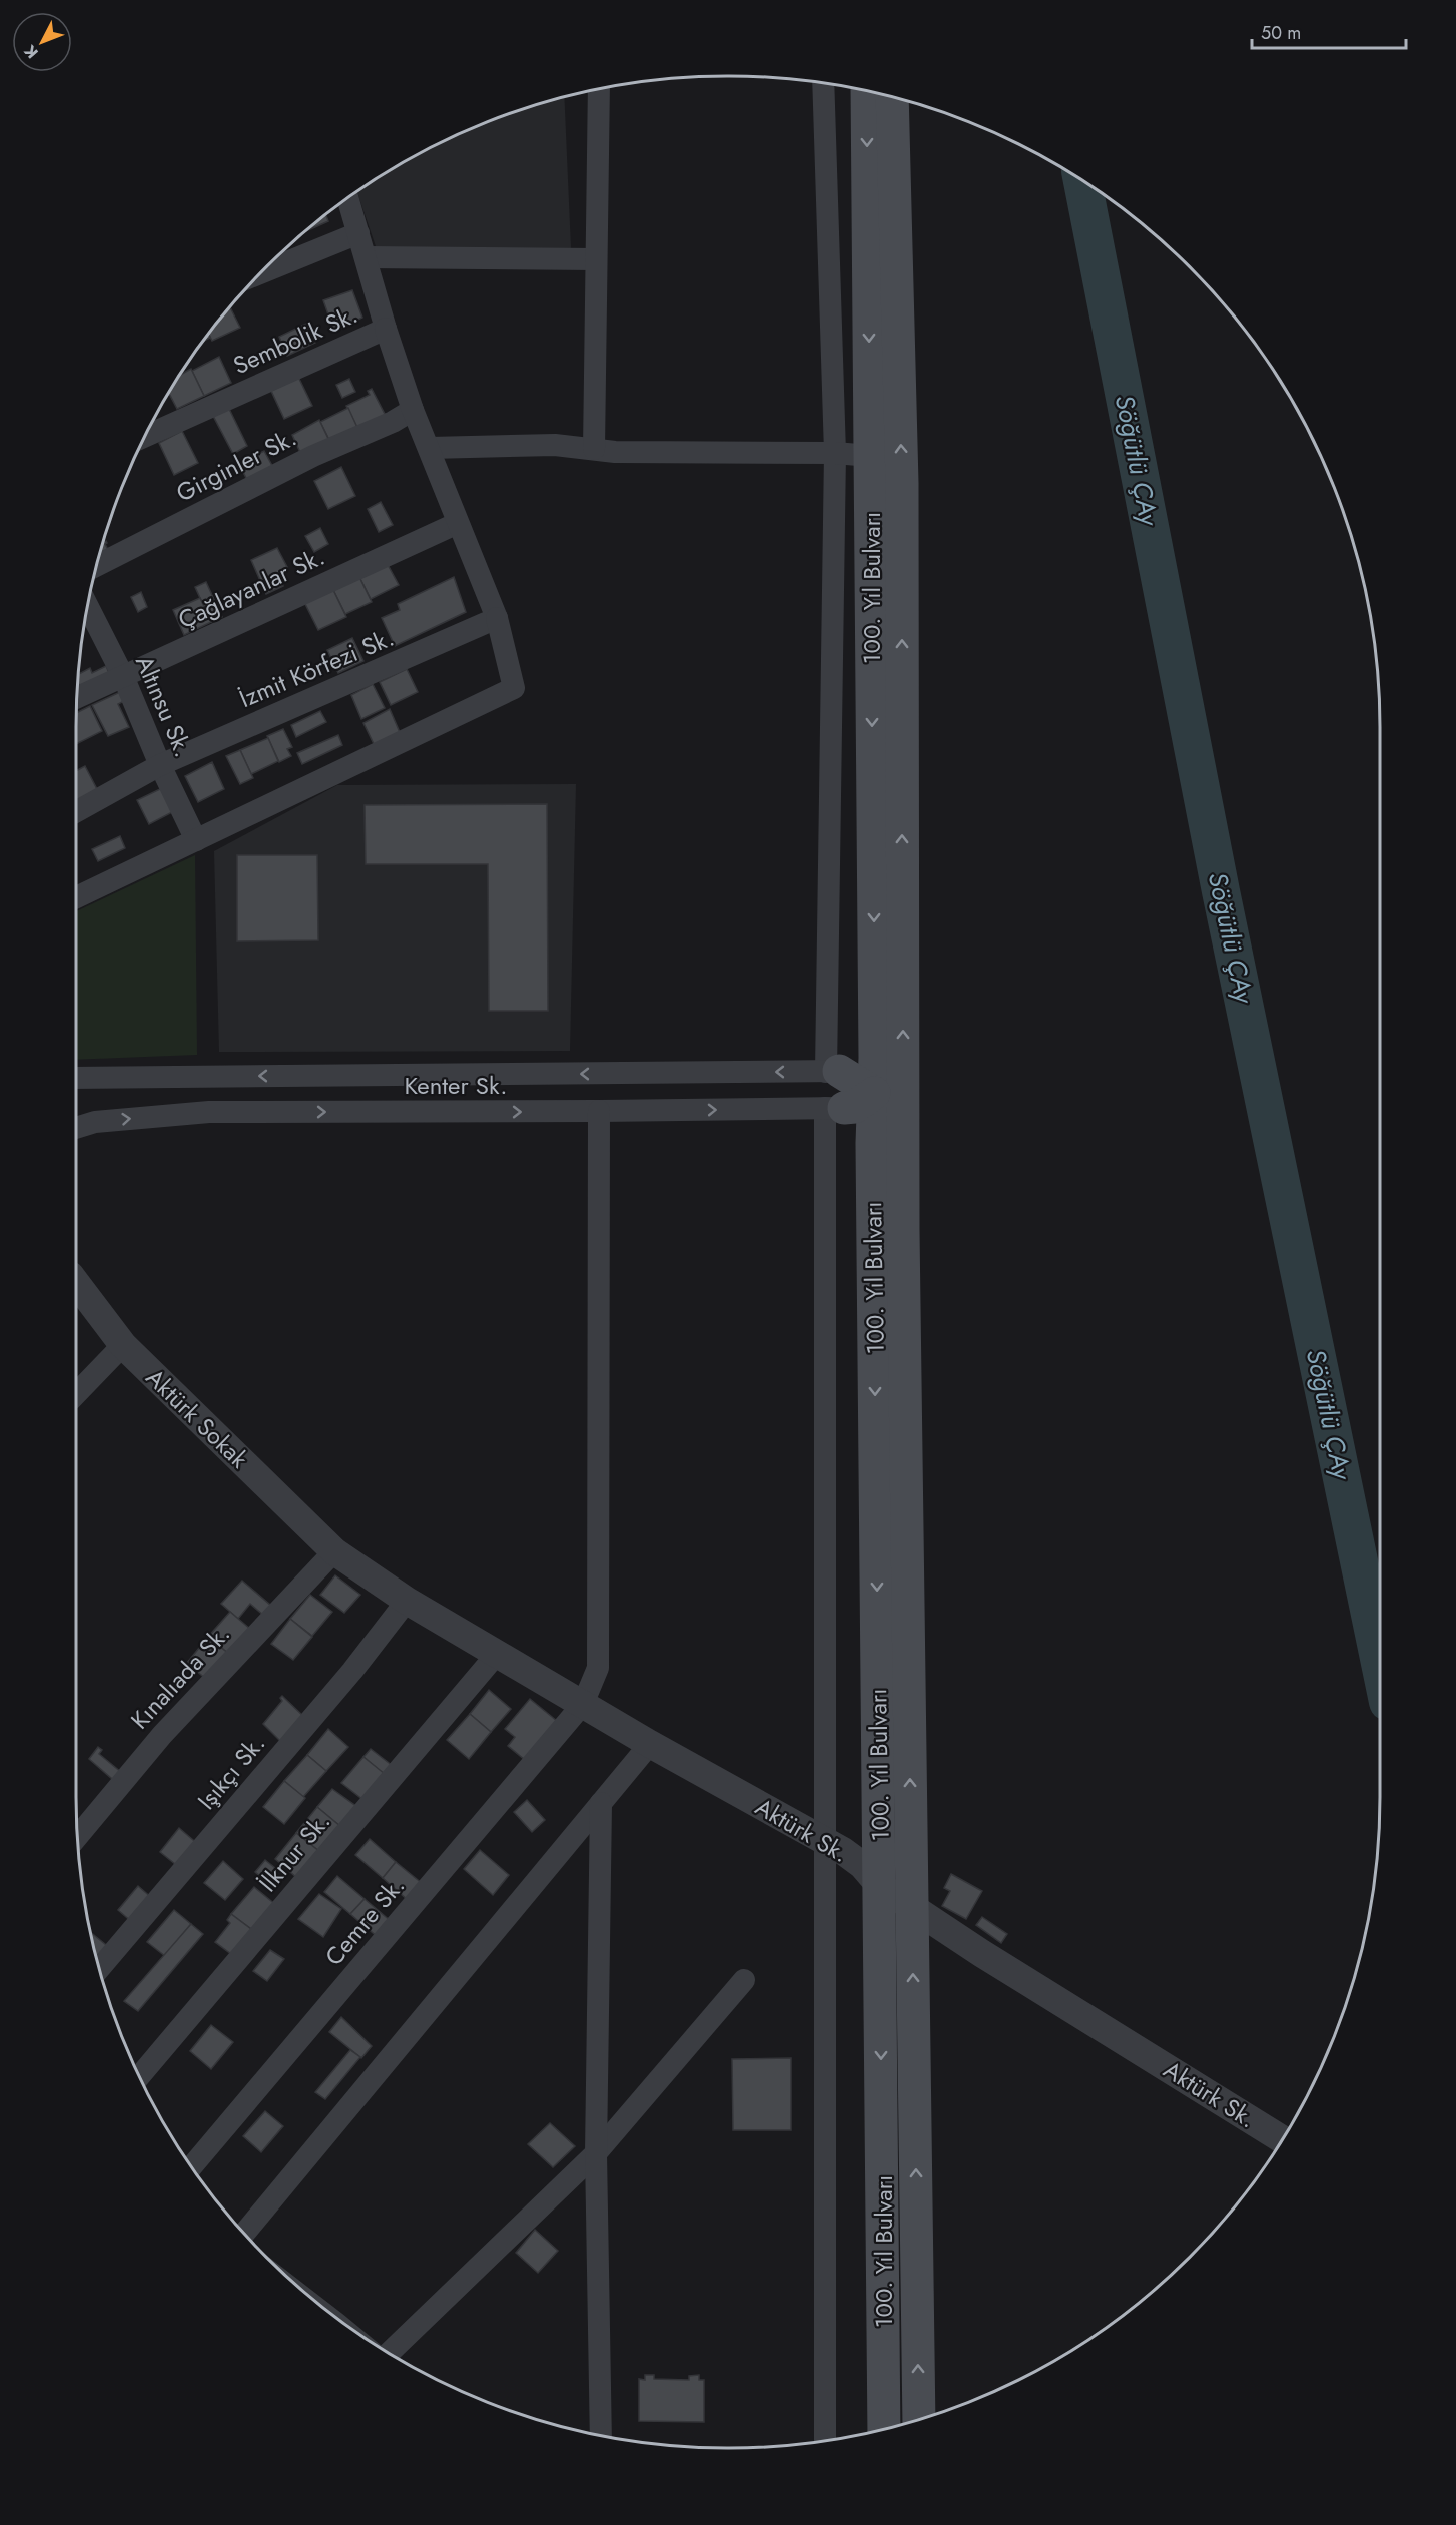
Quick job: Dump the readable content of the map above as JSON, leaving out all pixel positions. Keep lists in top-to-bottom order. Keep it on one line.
{"streets":{"main road":["100. Yıl Bulvarı"],"street":["Sembolik Sk.","Girginler Sk.","Çağlayanlar Sk.","İzmit Körfezi Sk.","Altınsu Sk.","Kenter Sk.","Aktürk Sokak","Kınalıada Sk.","Işıkçı Sk.","Aktürk Sk.","İlknur Sk.","Cemre Sk."]},"crossings":[["Çağlayanlar Sk.","Altınsu Sk."],["100. Yıl Bulvarı","Aktürk Sk."],["İzmit Körfezi Sk.","Altınsu Sk."],["Kenter Sk.","Cemre Sk."],["Aktürk Sokak","Kınalıada Sk."],["Aktürk Sokak","Aktürk Sk."],["Kınalıada Sk.","Aktürk Sk."],["Işıkçı Sk.","Aktürk Sk."],["Aktürk Sk.","İlknur Sk."],["Aktürk Sk.","Cemre Sk."]],"water":["Söğütlü ÇAy"],"scale_bar":"50 m","north":"bottom left"}
